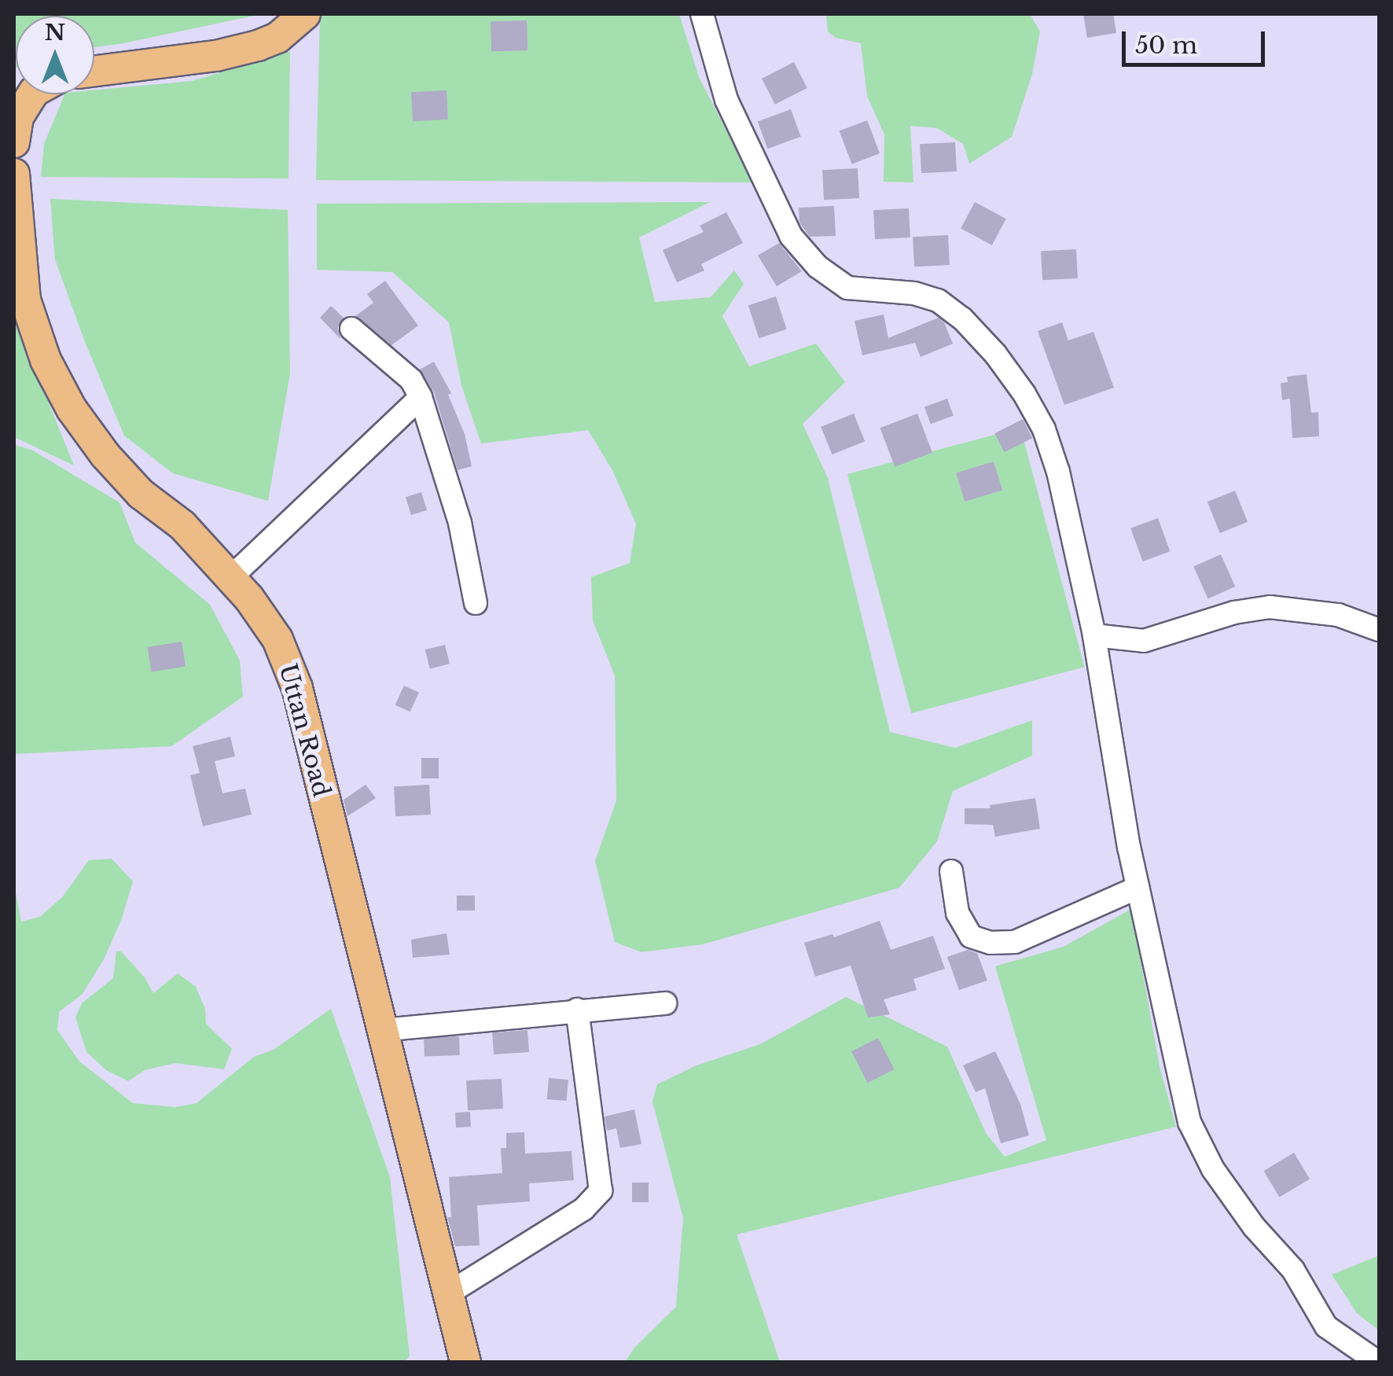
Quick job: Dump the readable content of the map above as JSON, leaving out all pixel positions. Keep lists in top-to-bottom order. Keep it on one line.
{"streets":{"main road":["Uttan Road"]},"scale_bar":"50 m","north":"top"}
